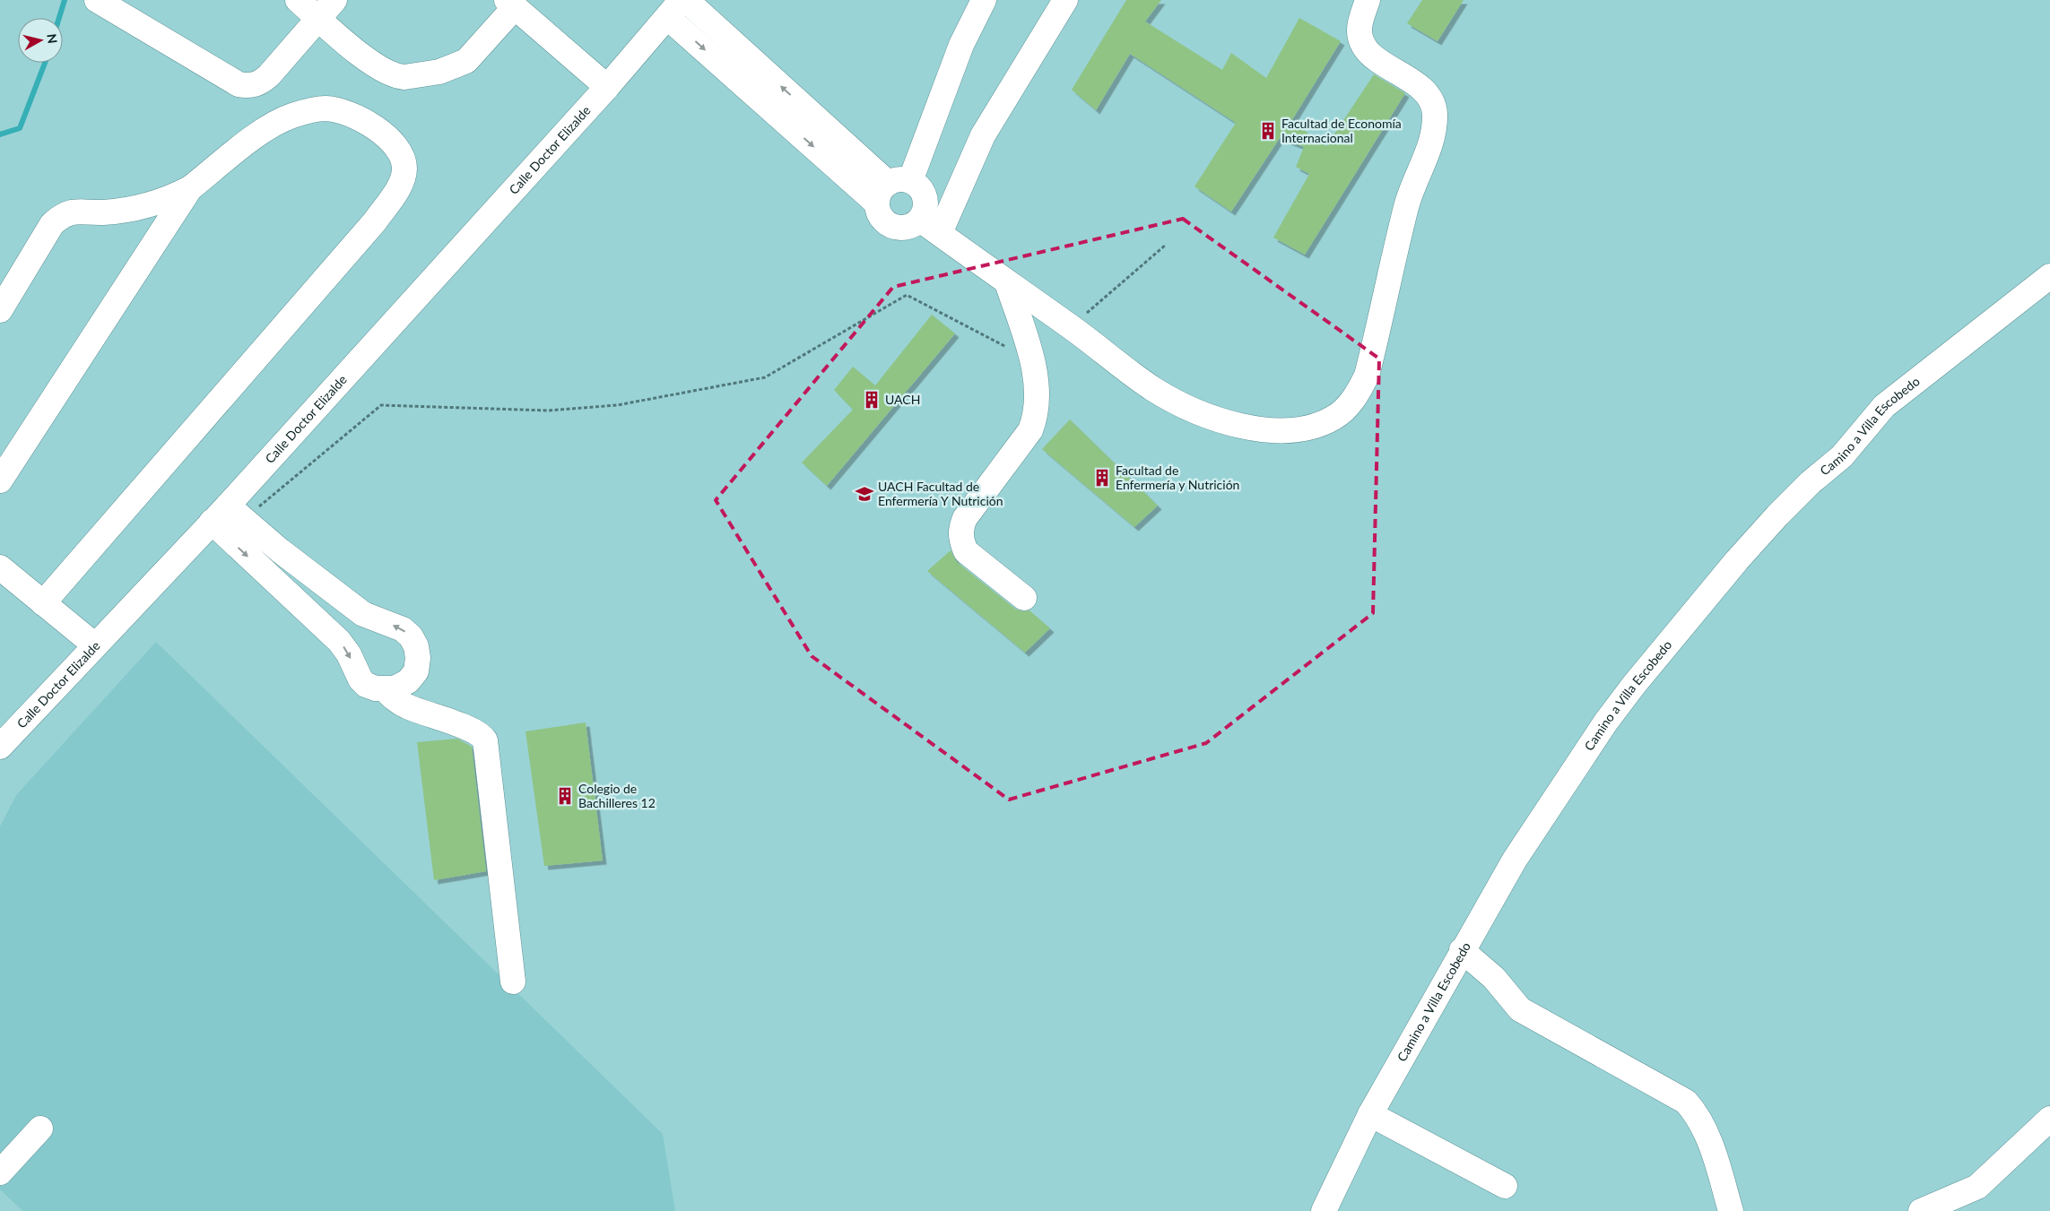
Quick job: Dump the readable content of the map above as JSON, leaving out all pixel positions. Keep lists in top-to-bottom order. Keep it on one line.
{"streets":{"street":["Calle Doctor Elizalde","Camino a Villa Escobedo"]},"places":{"building":["Facultad de Economía Internacional","UACH","Facultad de Enfermería y Nutrición","Colegio de Bachilleres 12"],"school or university":["UACH Facultad de Enfermería Y Nutrición"]},"north":"right"}
